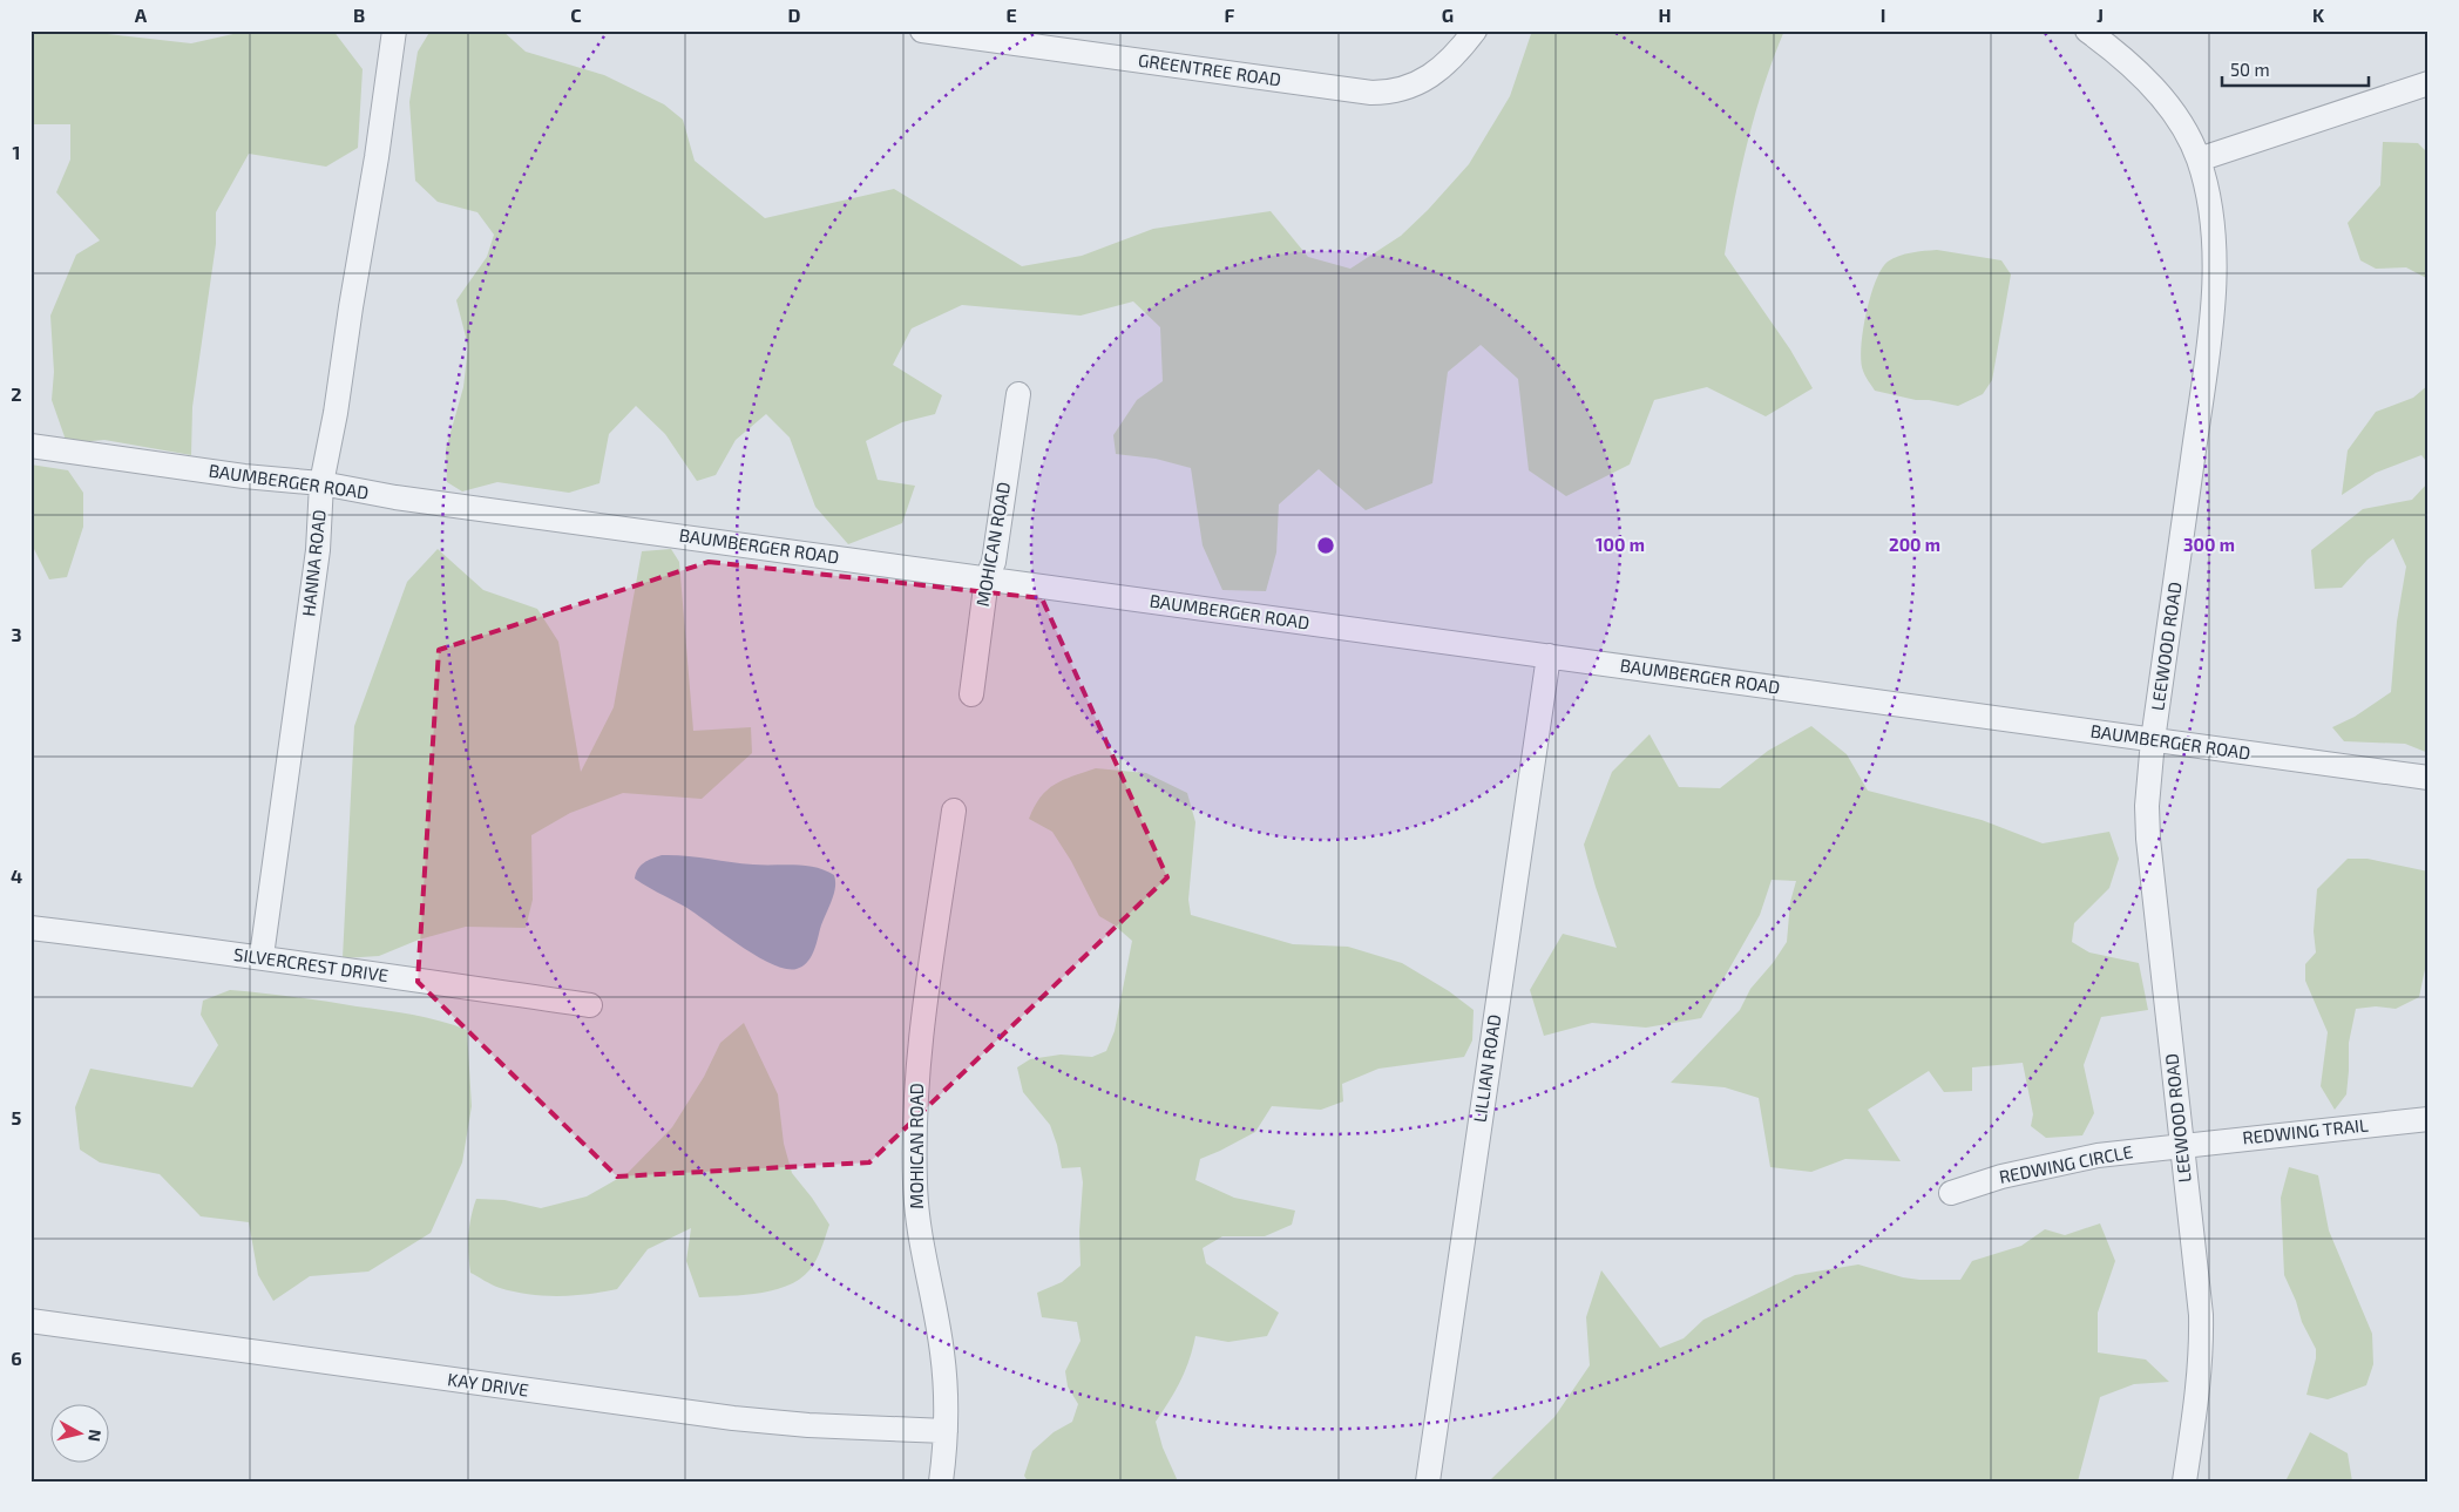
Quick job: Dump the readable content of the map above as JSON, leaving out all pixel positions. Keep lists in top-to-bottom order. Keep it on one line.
{"streets":{"street":["GREENTREE ROAD","BAUMBERGER ROAD","MOHICAN ROAD","HANNA ROAD","LEEWOOD ROAD","SILVERCREST DRIVE","LILLIAN ROAD","REDWING TRAIL","REDWING CIRCLE","KAY DRIVE"]},"crossings":[["BAUMBERGER ROAD","MOHICAN ROAD"],["BAUMBERGER ROAD","HANNA ROAD"],["BAUMBERGER ROAD","LEEWOOD ROAD"],["BAUMBERGER ROAD","LILLIAN ROAD"],["MOHICAN ROAD","KAY DRIVE"],["HANNA ROAD","SILVERCREST DRIVE"],["LEEWOOD ROAD","REDWING TRAIL"],["LEEWOOD ROAD","REDWING CIRCLE"],["REDWING TRAIL","REDWING CIRCLE"]],"scale_bar":"50 m","north":"right","grid":{"columns":["A","B","C","D","E","F","G","H","I","J","K"],"rows":["1","2","3","4","5","6"]},"rings":["100 m","200 m","300 m"]}
